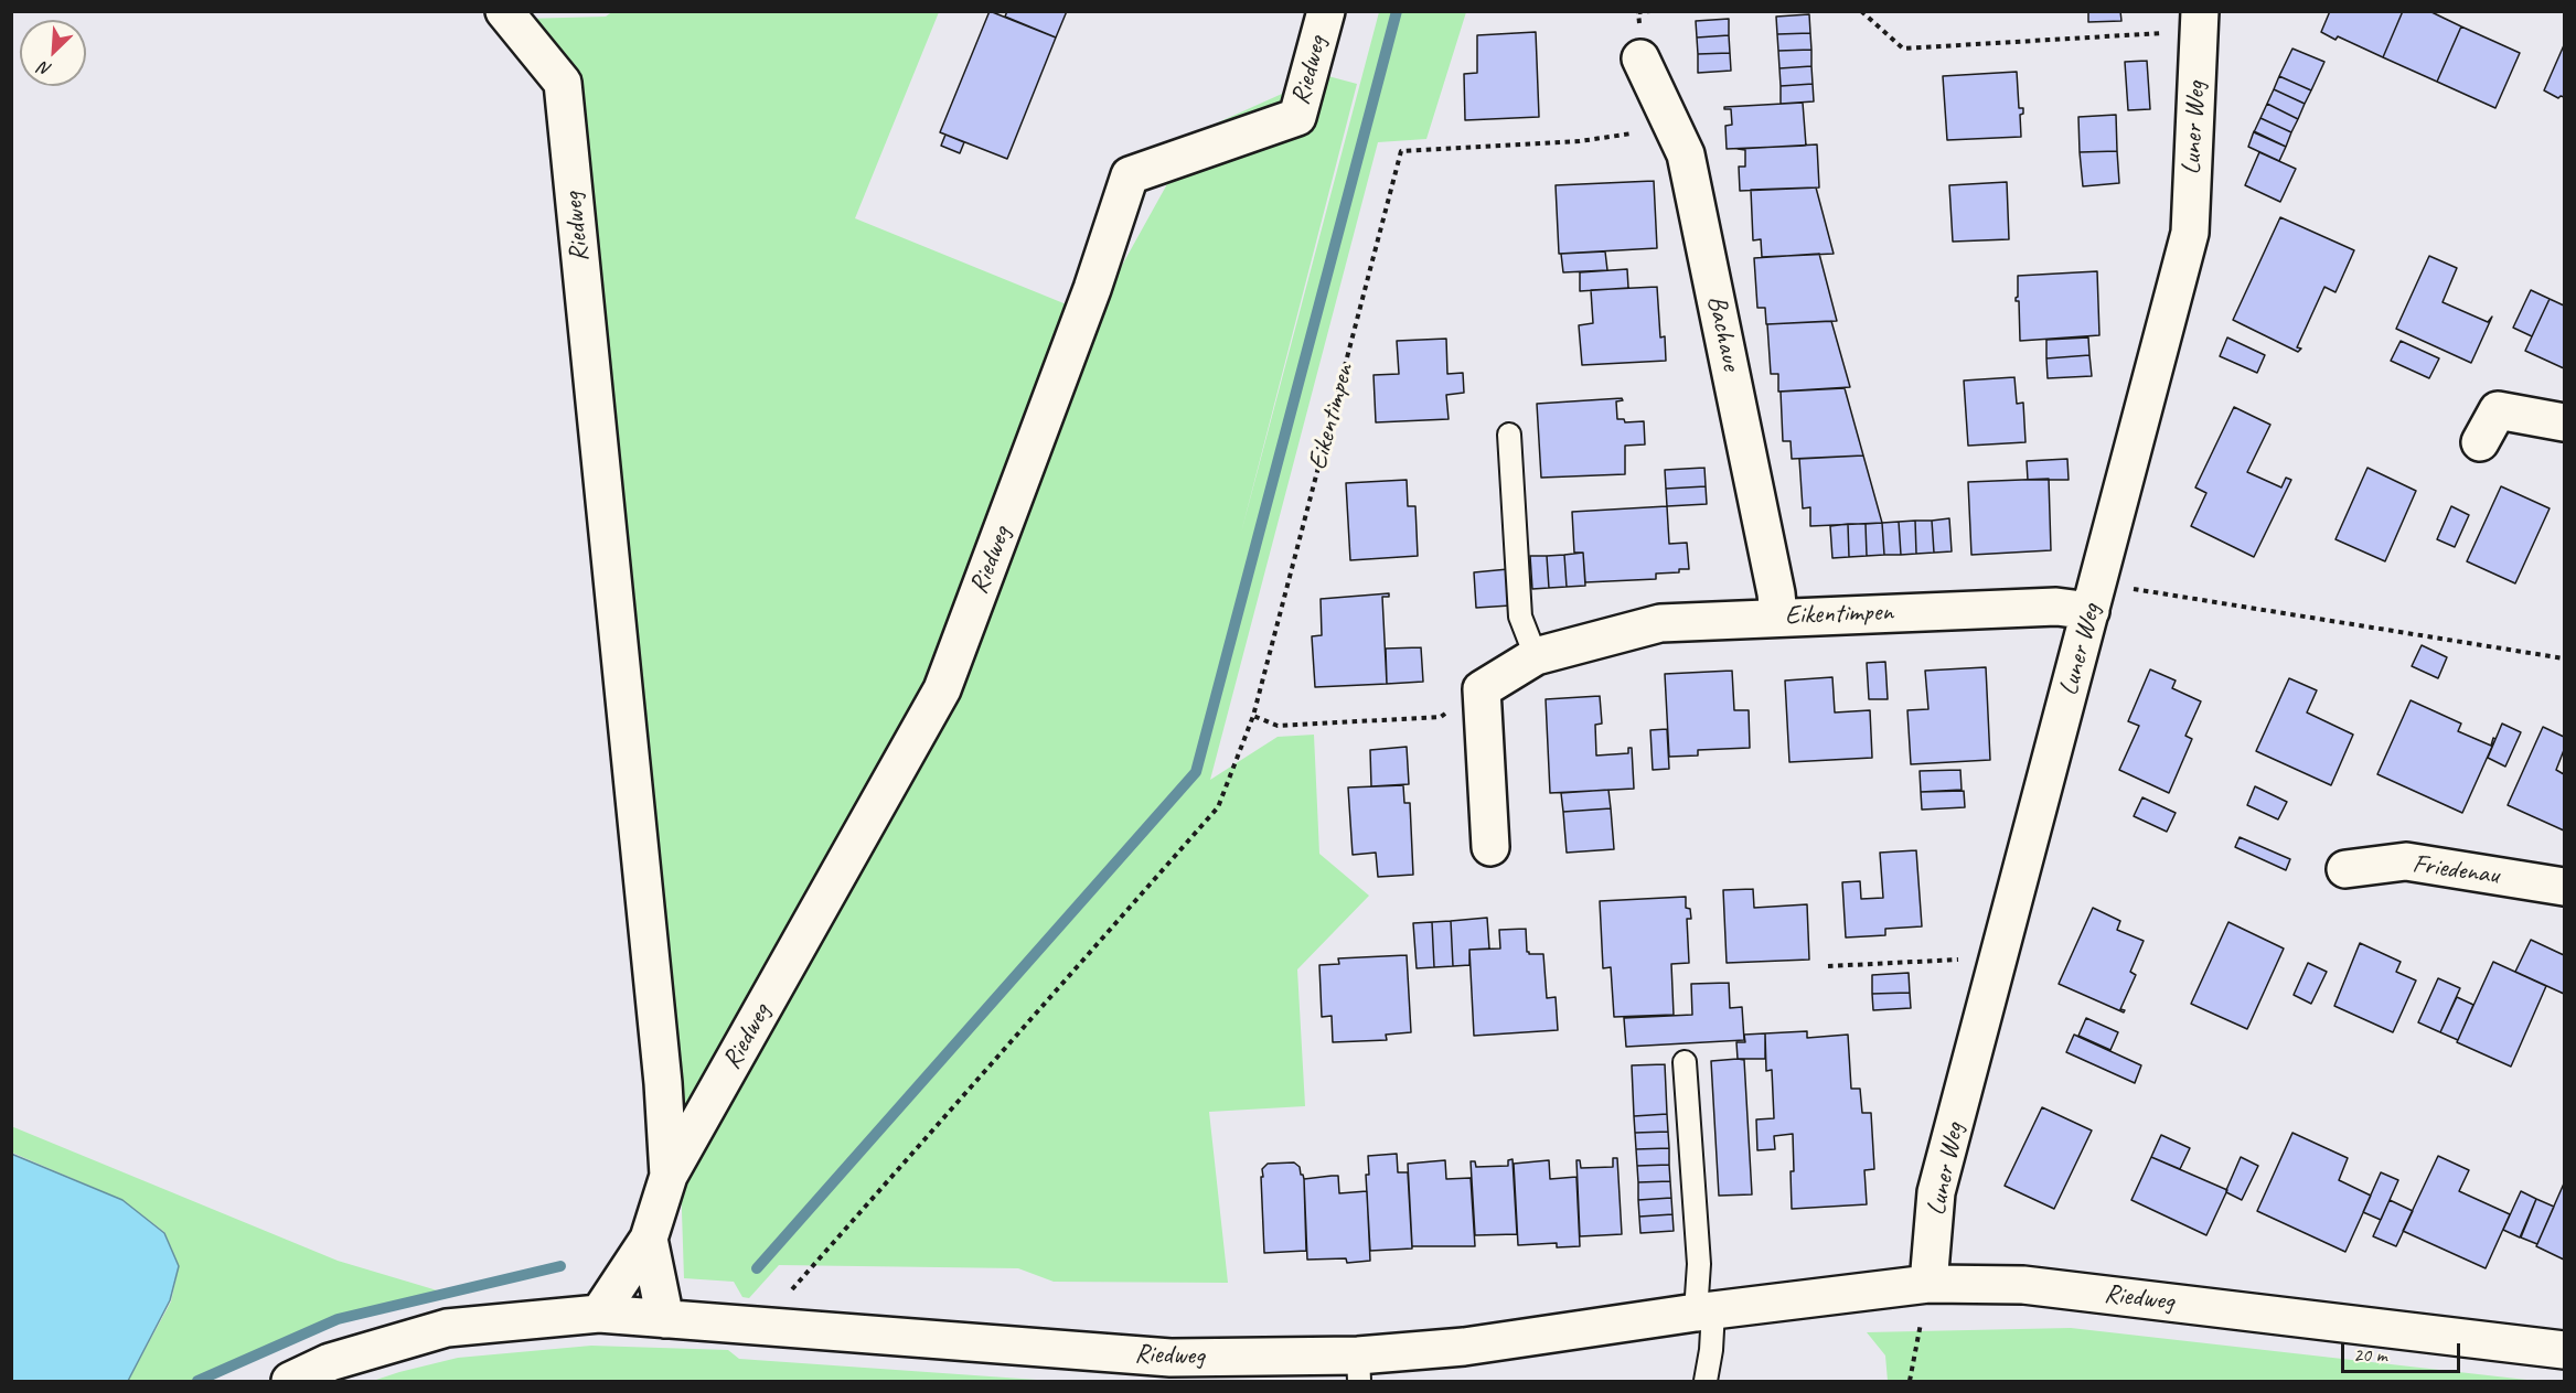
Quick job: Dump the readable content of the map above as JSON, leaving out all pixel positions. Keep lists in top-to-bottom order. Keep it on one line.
{"streets":{"street":["Riedweg","Luner Weg","Bachaue","Eikentimpen","Friedenau"]},"crossings":[["Riedweg","Luner Weg"],["Luner Weg","Eikentimpen"],["Bachaue","Eikentimpen"]],"scale_bar":"20 m","north":"bottom left"}
